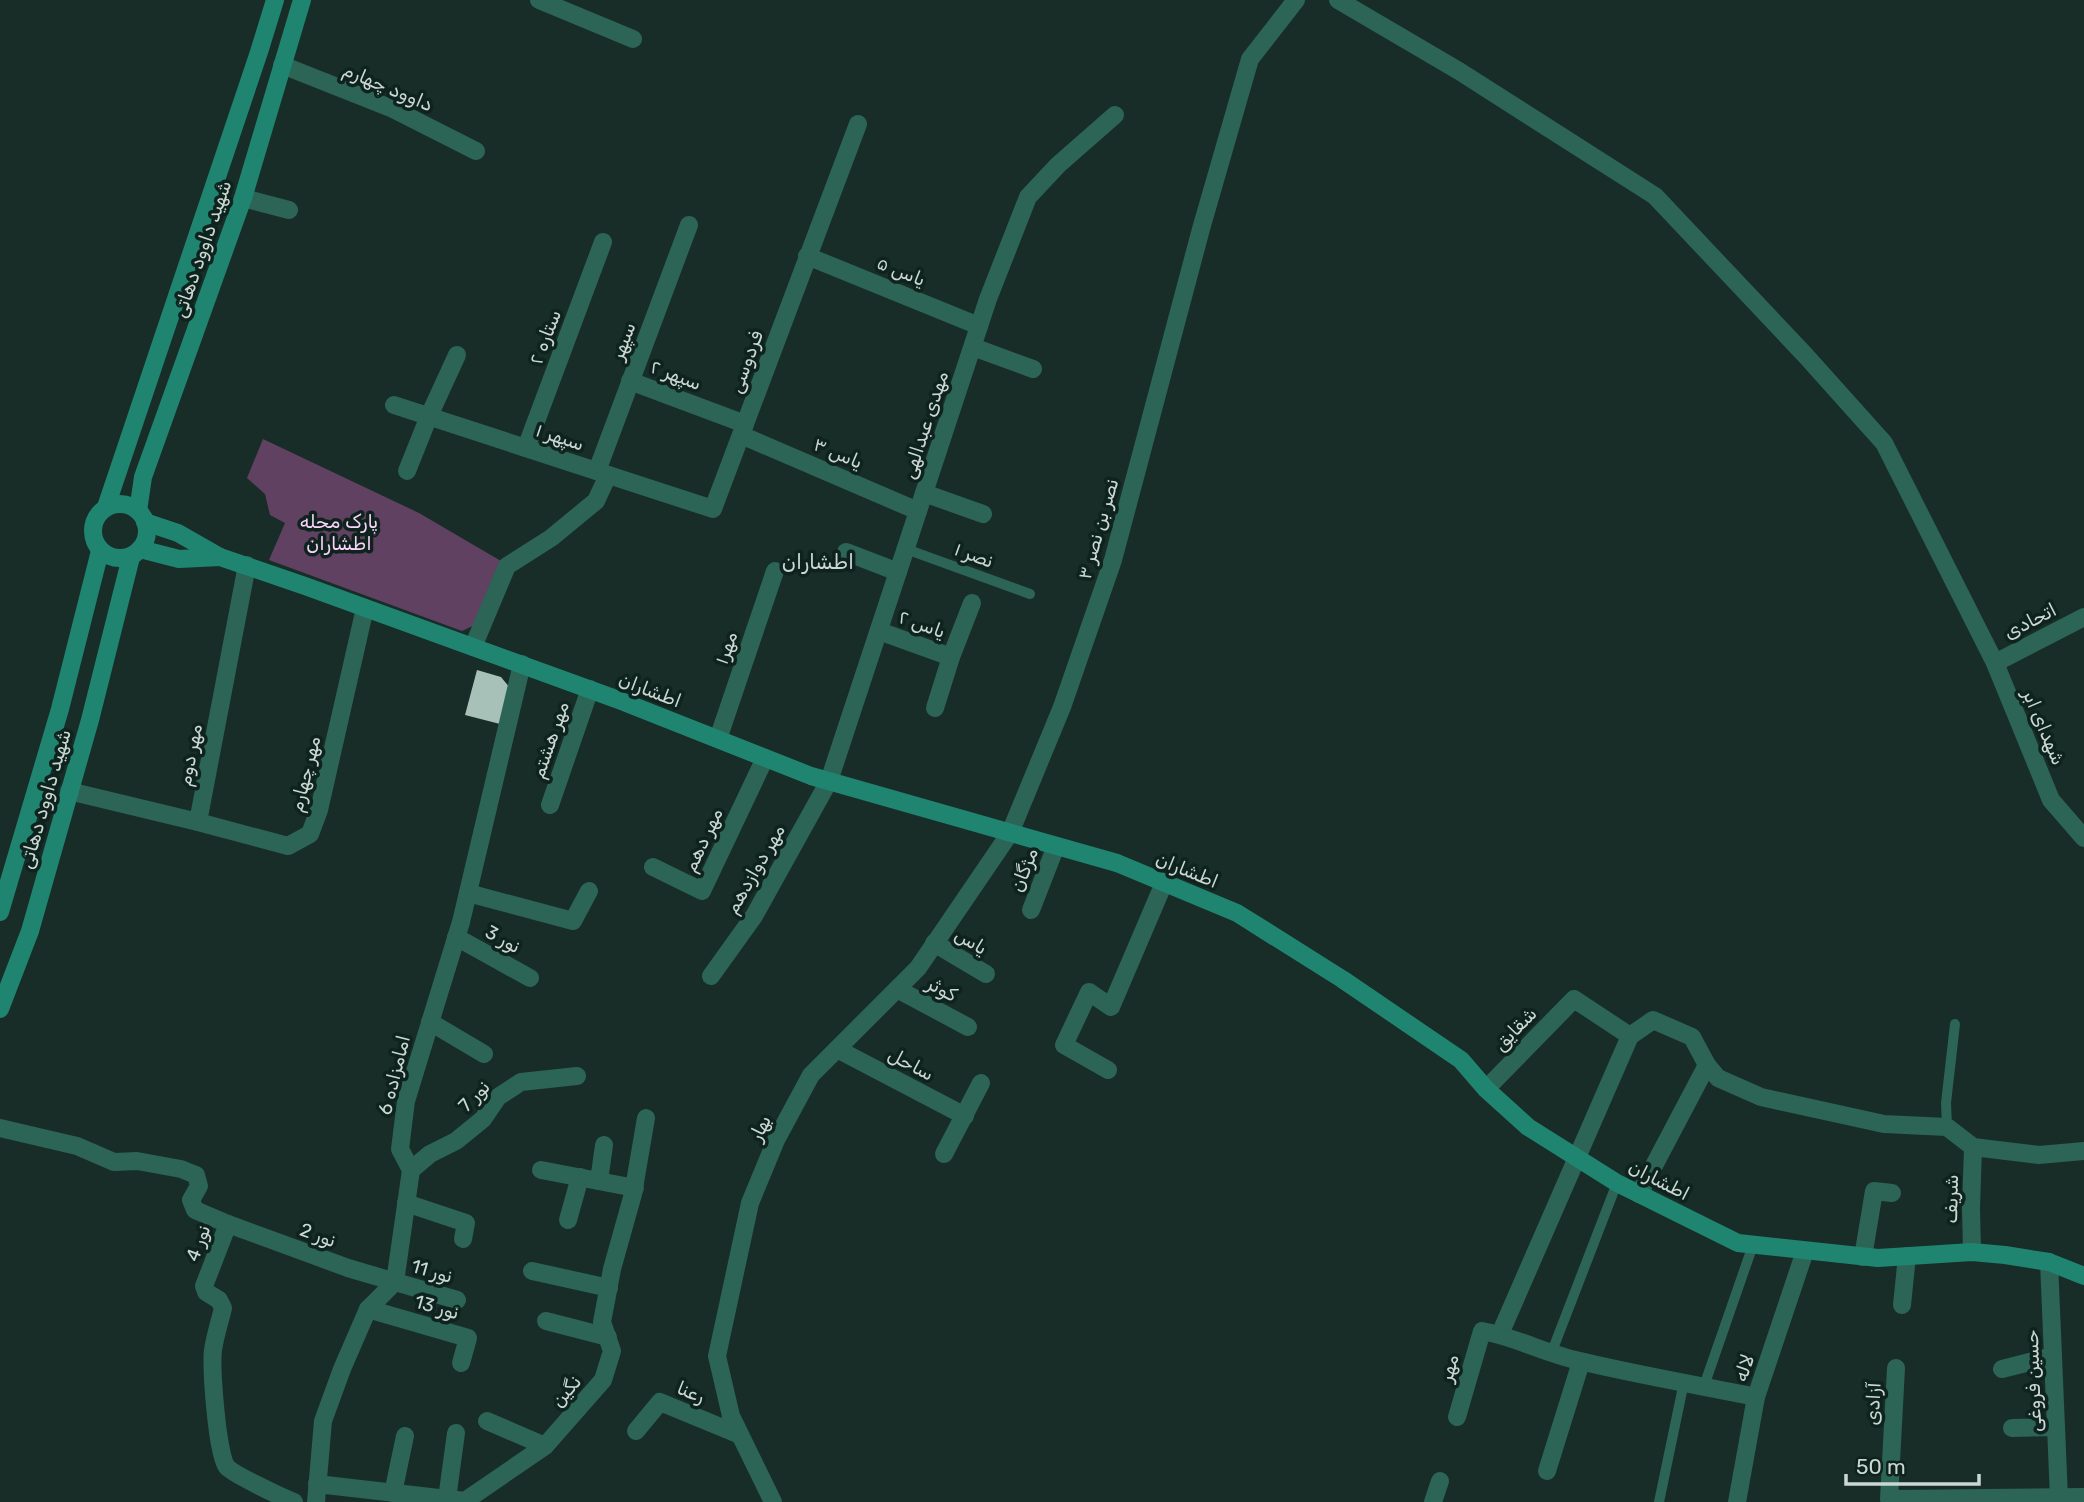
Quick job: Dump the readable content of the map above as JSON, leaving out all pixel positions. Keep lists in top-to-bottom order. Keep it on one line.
{"streets":{"street":["داوود چهارم","شهید داوود دهاتی","یاس ۵","ستاره ۲","سپهر","فردوسی","سپهر ۲","مهدی عبدالهی","سپهر ۱","یاس ۳","نصر بن نصر ۳","اتحادی","یاس ۲","مهر۱","اطشاران","شهدای ابر","مهر هشتم","مهر دوم","مهر چهارم","مهر دهم","مهر دوازدهم","مژگان","نور 3","یاس","کوثر","شقایق","ساحل","امامزاده 6","نور 7","بهار","شریف","نور 2","نور 4","نور 11","نور 13","مهر","لاله","حسین فروغی","نگین","رعنا","آزادی"],"lane":["نصر ۱"]},"crossings":[["داوود چهارم","شهید داوود دهاتی"],["شهید داوود دهاتی","اطشاران"],["یاس ۵","فردوسی"],["یاس ۵","مهدی عبدالهی"],["ستاره ۲","سپهر ۱"],["سپهر","سپهر ۲"],["سپهر","سپهر ۱"],["سپهر","اطشاران"],["فردوسی","سپهر ۲"],["فردوسی","سپهر ۱"],["فردوسی","یاس ۳"],["سپهر ۲","یاس ۳"],["مهدی عبدالهی","یاس ۳"],["مهدی عبدالهی","نصر ۱"],["مهدی عبدالهی","یاس ۲"],["مهدی عبدالهی","اطشاران"],["مهدی عبدالهی","مهر دوازدهم"],["نصر بن نصر ۳","اطشاران"],["نصر بن نصر ۳","بهار"],["اتحادی","شهدای ابر"],["مهر۱","اطشاران"],["اطشاران","مهر هشتم"],["اطشاران","مهر دوم"],["اطشاران","مهر چهارم"],["اطشاران","مهر دهم"],["اطشاران","مهر دوازدهم"],["اطشاران","مژگان"],["اطشاران","شقایق"],["اطشاران","امامزاده 6"],["اطشاران","بهار"],["اطشاران","شریف"],["اطشاران","مهر"],["اطشاران","لاله"],["اطشاران","حسین فروغی"],["مهر دوم","مهر چهارم"],["نور 3","امامزاده 6"],["یاس","بهار"],["کوثر","بهار"],["شقایق","مهر"],["ساحل","بهار"],["امامزاده 6","نور 7"],["امامزاده 6","نور 2"],["امامزاده 6","نور 11"],["بهار","رعنا"],["نور 2","نور 4"],["نور 2","نور 11"],["حسین فروغی","آزادی"]],"districts":["اطشاران"],"parks":["پارک محله اطشاران"],"scale_bar":"50 m"}
